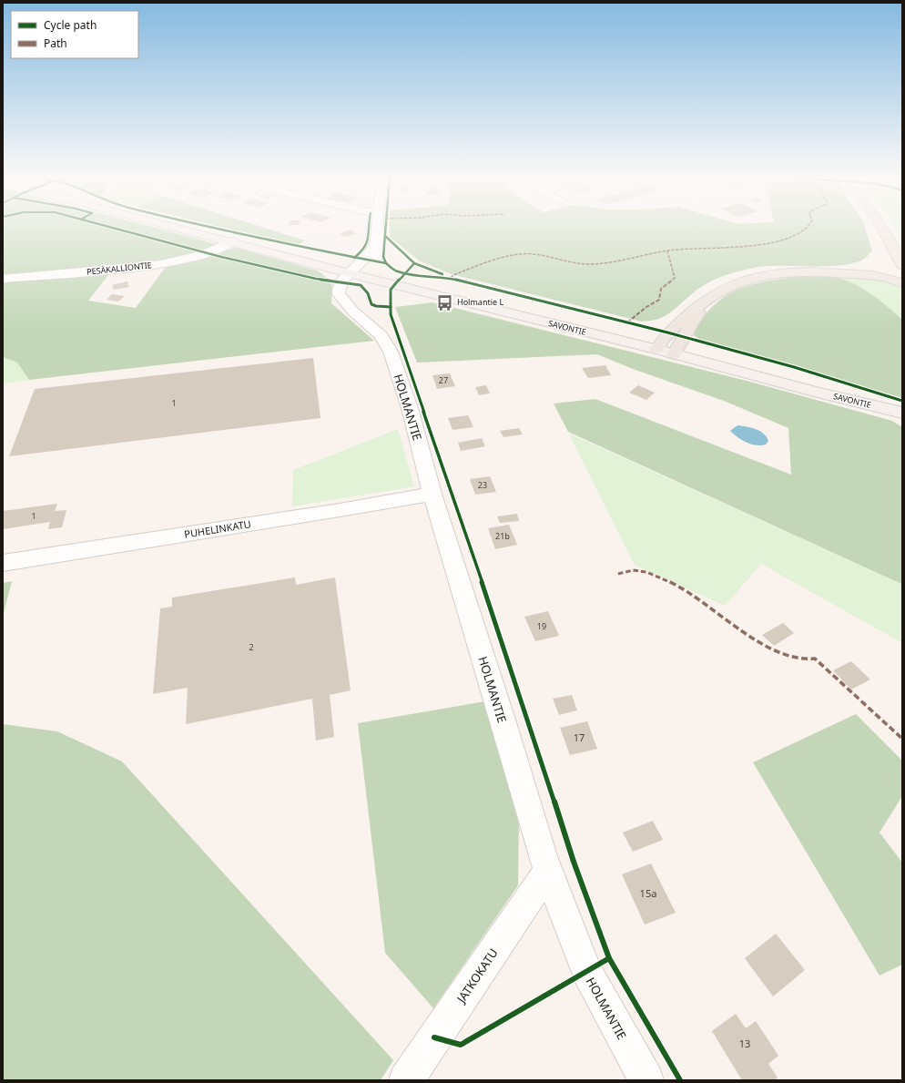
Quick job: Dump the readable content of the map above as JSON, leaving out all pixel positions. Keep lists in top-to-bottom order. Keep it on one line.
{"streets":{"main road":["SAVONTIE"],"street":["PESÄKALLIONTIE","HOLMANTIE","PUHELINKATU","JATKOKATU"]},"crossings":[["PESÄKALLIONTIE","SAVONTIE"],["SAVONTIE","HOLMANTIE"],["HOLMANTIE","PUHELINKATU"],["HOLMANTIE","JATKOKATU"]],"places":{"bus stop":["Holmantie L"]},"house_numbers":["27","1","23","1","21b","19","2","17","15a","13"],"legend":["Cycle path","Path"]}
